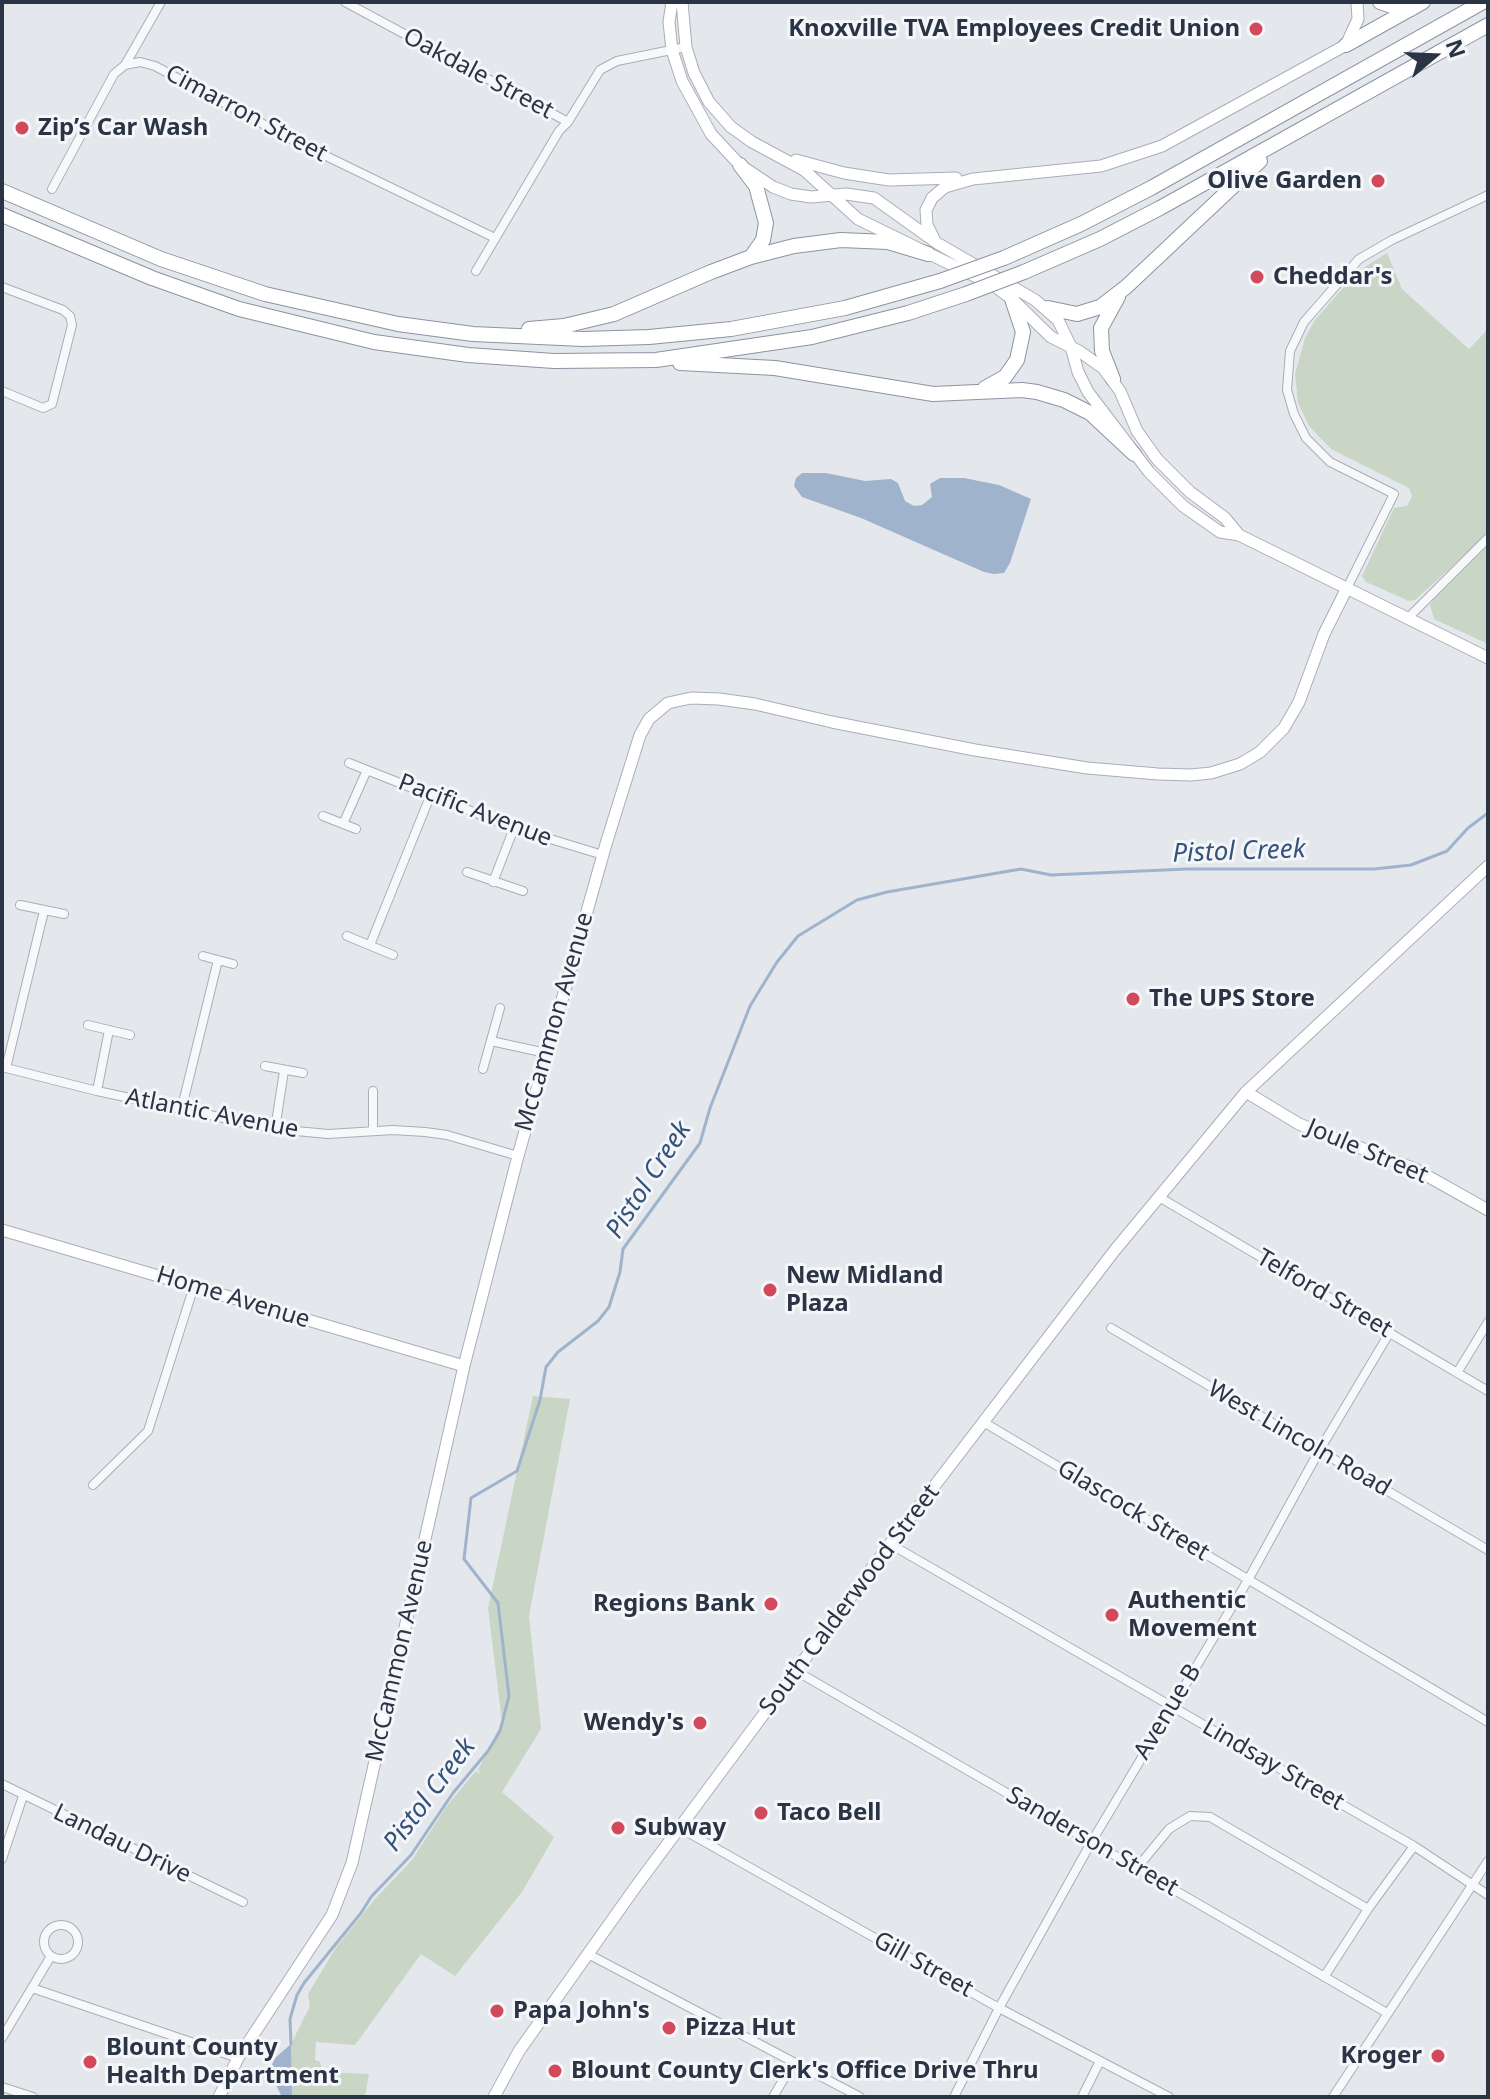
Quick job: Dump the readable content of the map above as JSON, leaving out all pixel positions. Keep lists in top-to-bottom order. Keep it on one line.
{"streets":{"main road":["McCammon Avenue","Joule Street","Home Avenue","South Calderwood Street"],"street":["Oakdale Street","Cimarron Street","Pacific Avenue","Atlantic Avenue","Telford Street","West Lincoln Road","Glascock Street","Avenue B","Lindsay Street","Sanderson Street","Landau Drive","Gill Street"]},"crossings":[["Pacific Avenue","McCammon Avenue"],["McCammon Avenue","Atlantic Avenue"],["McCammon Avenue","Home Avenue"],["Joule Street","South Calderwood Street"],["Telford Street","South Calderwood Street"],["Telford Street","Avenue B"],["West Lincoln Road","Avenue B"],["Glascock Street","South Calderwood Street"],["Glascock Street","Avenue B"],["South Calderwood Street","Lindsay Street"],["South Calderwood Street","Sanderson Street"],["South Calderwood Street","Gill Street"],["Avenue B","Lindsay Street"],["Avenue B","Sanderson Street"],["Avenue B","Gill Street"]],"water":["Pistol Creek"],"places":["Knoxville TVA Employees Credit Union","Zip’s Car Wash","Olive Garden","Cheddar's","The UPS Store","New Midland Plaza","Regions Bank","Authentic Movement","Wendy's","Taco Bell","Subway","Papa John's","Pizza Hut","Kroger","Blount County Health Department","Blount County Clerk's Office Drive Thru"],"north":"right"}
